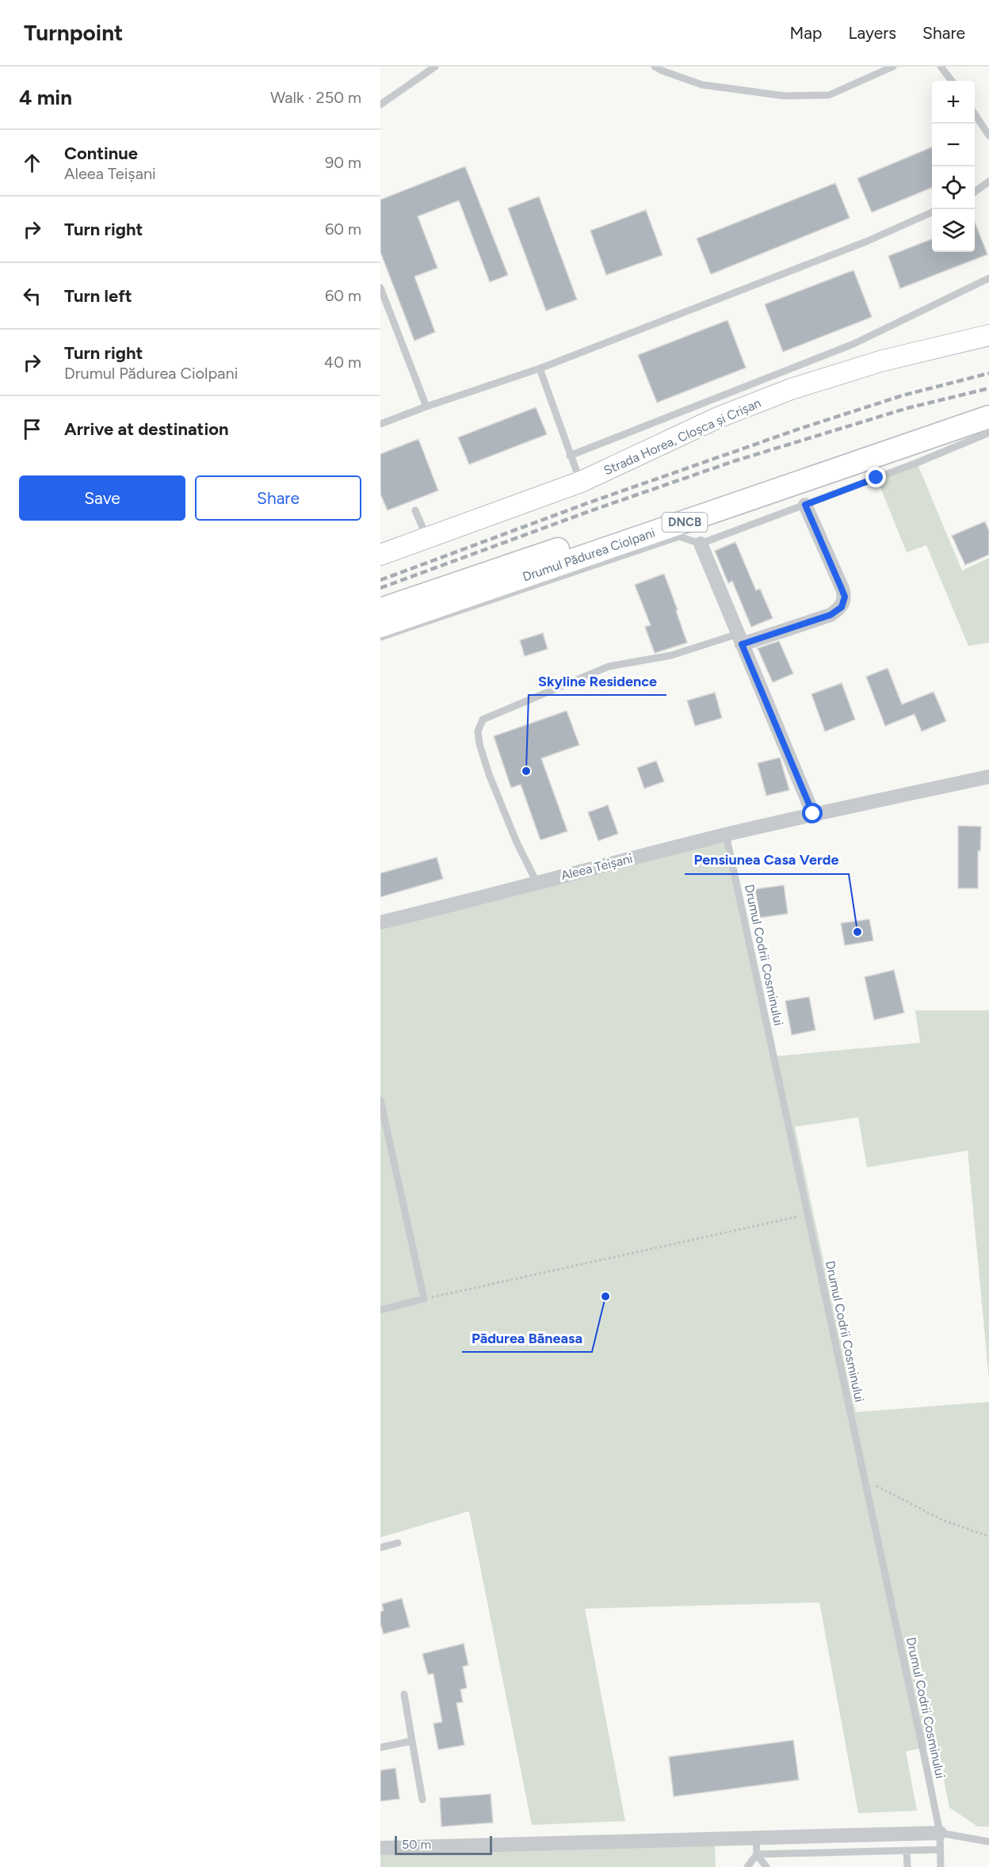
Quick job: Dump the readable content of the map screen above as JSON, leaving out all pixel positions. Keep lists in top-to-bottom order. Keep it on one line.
{"streets":{"main road":["DNCB"],"street":["Strada Horea, Cloșca și Crișan","Aleea Teișani"],"lane":["Drumul Pădurea Ciolpani","Drumul Codrii Cosminului"]},"crossings":[["Aleea Teișani","Drumul Codrii Cosminului"]],"places":["Skyline Residence","Pensiunea Casa Verde","Pădurea Băneasa"],"scale_bar":"50 m","page":{"header":"Turnpoint","nav":["Map","Layers","Share"],"heading":["4 min","Walk · 250 m"],"map_buttons":["+","−"],"list":[["Continue","Aleea Teișani","90 m"],["Turn right","60 m"],["Turn left","60 m"],["Turn right","Drumul Pădurea Ciolpani","40 m"],"Arrive at destination"],"buttons":["Save","Share"],"scale":"50 m"}}
